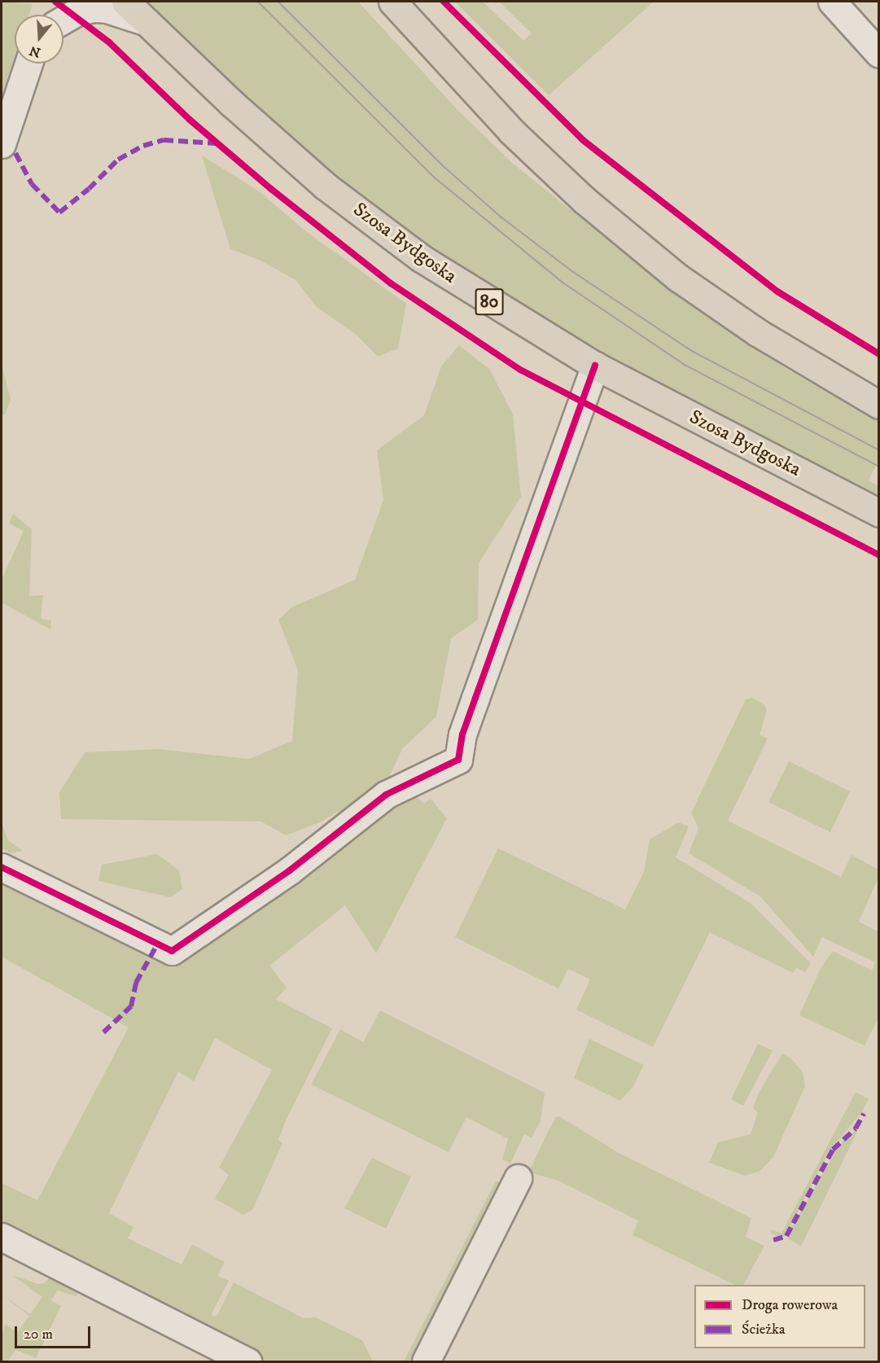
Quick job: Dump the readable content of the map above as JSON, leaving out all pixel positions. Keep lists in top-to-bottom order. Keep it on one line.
{"streets":{"main road":["Szosa Bydgoska","80"]},"legend":["Droga rowerowa","Ścieżka"],"scale_bar":"20 m","north":"bottom"}
